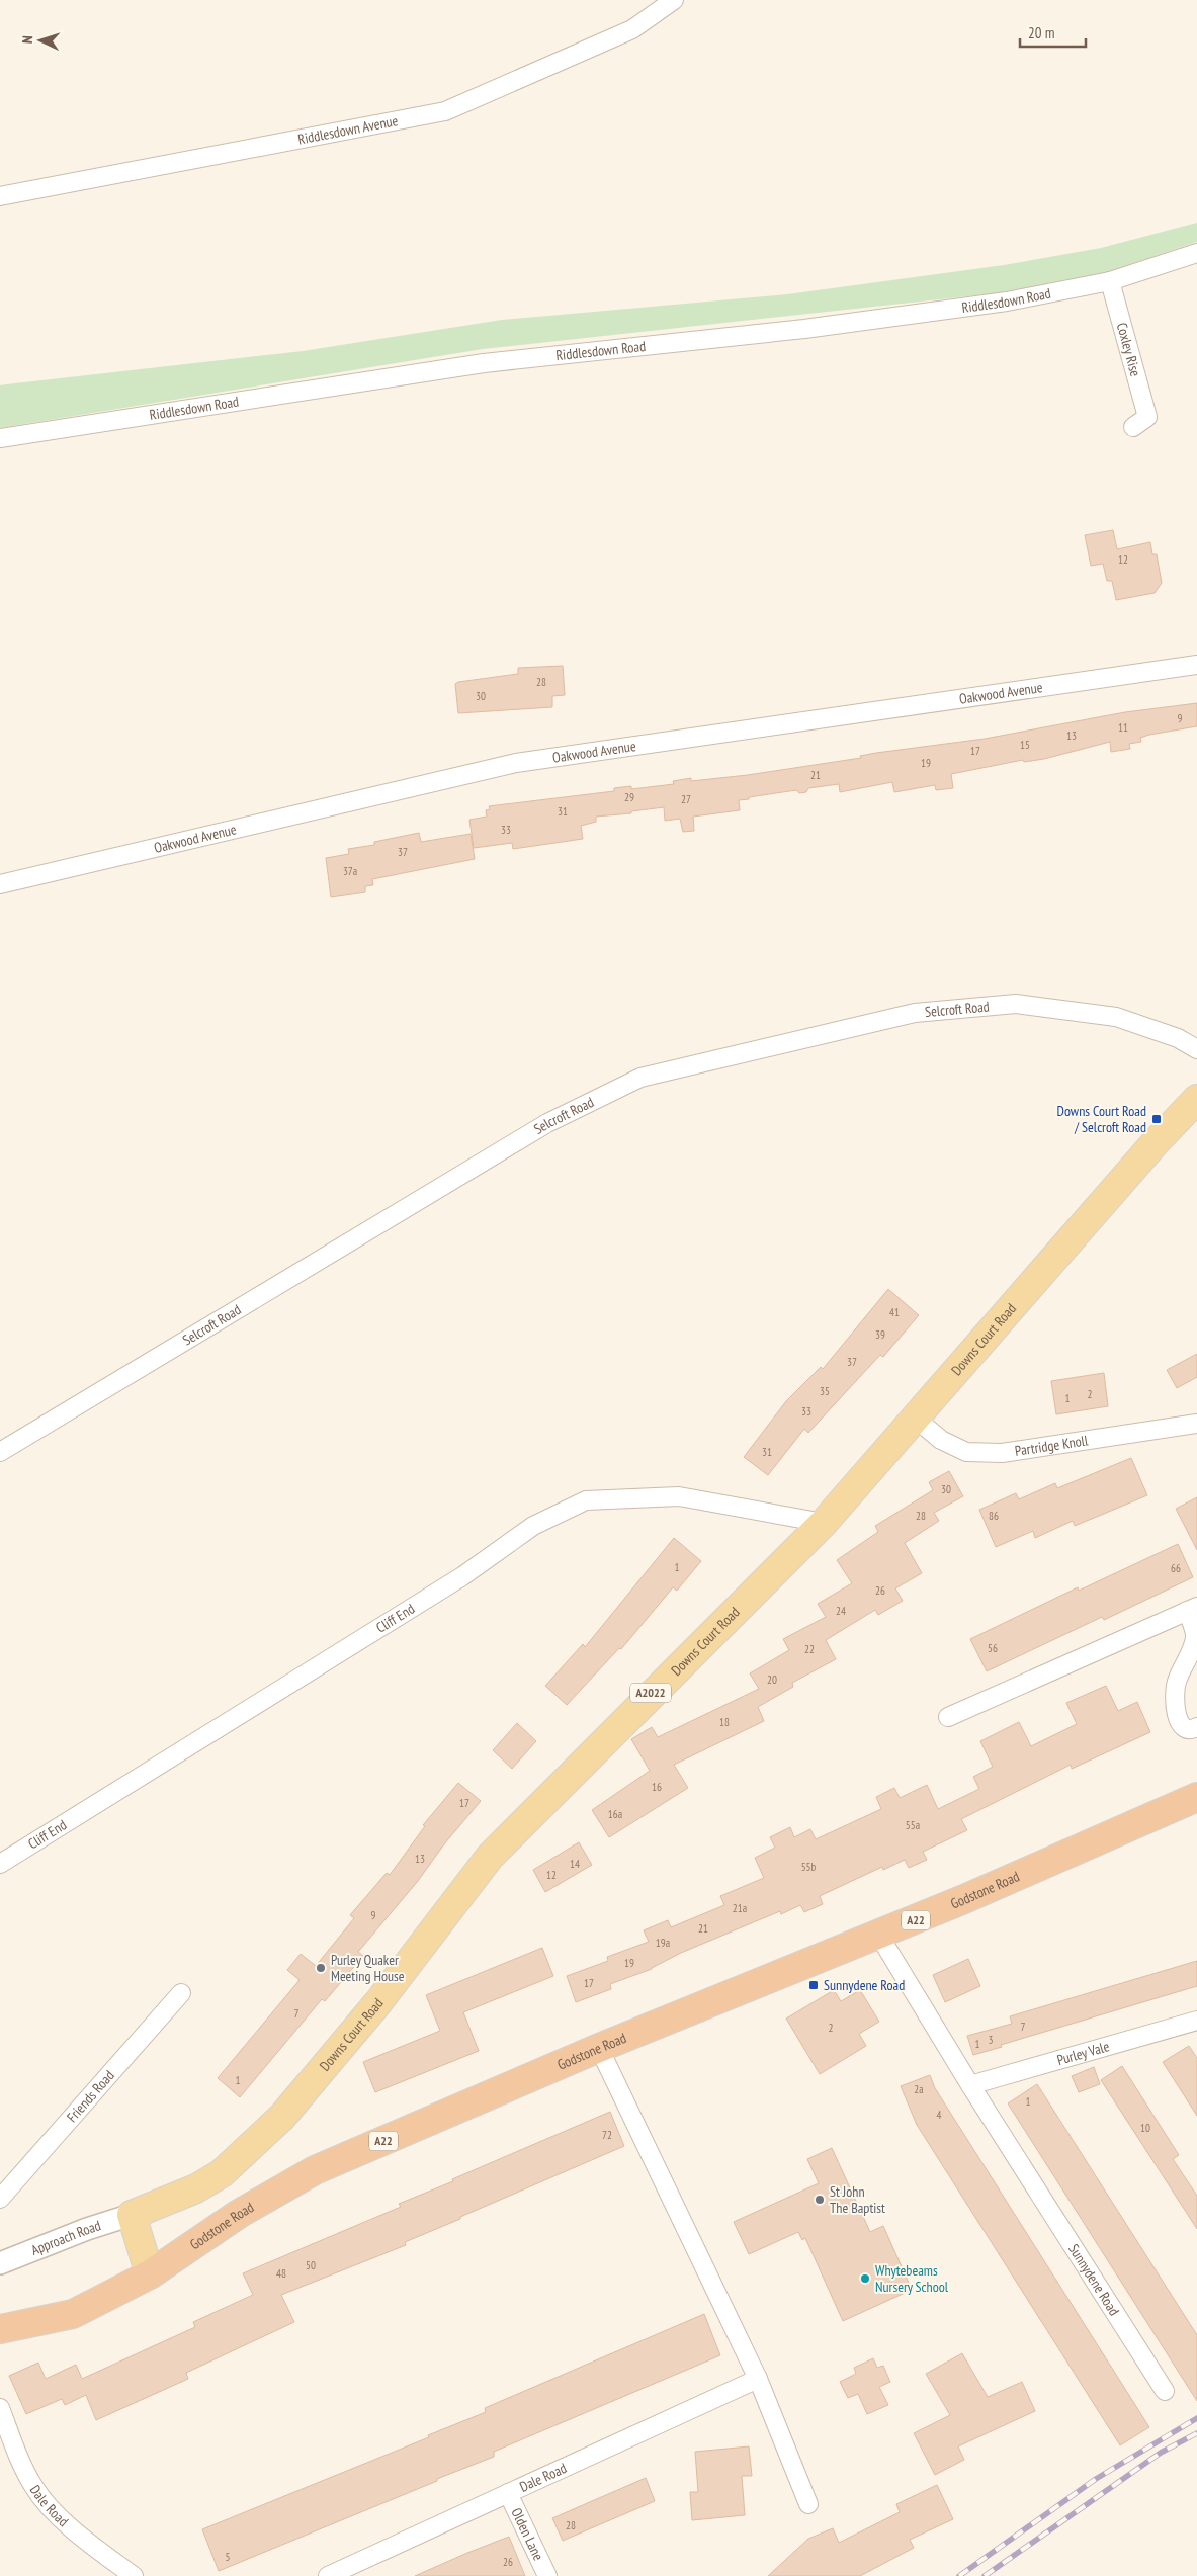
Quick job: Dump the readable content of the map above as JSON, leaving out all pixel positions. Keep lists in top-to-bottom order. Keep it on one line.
{"streets":{"highway":["Godstone Road","A22"],"main road":["Downs Court Road","A2022"],"street":["Riddlesdown Avenue","Riddlesdown Road","Coxley Rise","Oakwood Avenue","Selcroft Road","Partridge Knoll","Cliff End","Purley Vale","Friends Road","Approach Road","Sunnydene Road","Dale Road","Olden Lane"]},"crossings":[["Riddlesdown Road","Coxley Rise"],["Downs Court Road","Partridge Knoll"],["Downs Court Road","Cliff End"],["Downs Court Road","Approach Road"],["Godstone Road","Sunnydene Road"],["Purley Vale","Sunnydene Road"],["Dale Road","Olden Lane"]],"places":{"transit":["Downs Court Road / Selcroft Road","Sunnydene Road"],"other":["Purley Quaker Meeting House","St John The Baptist","Whytebeams Nursery School"]},"house_numbers":["12","28","30","9","11","13","15","17","19","21","29","27","31","33","37","37a","41","39","37","35","2","1","33","31","30","28","86","1","66","26","24","56","22","20","18","16","17","16a","55a","13","14","55b","12","21a","9","21","19a","19","17","7","7","2","3","1","1","2a","1","4","10","72","50","48","28","5","26"],"scale_bar":"20 m","north":"left"}
